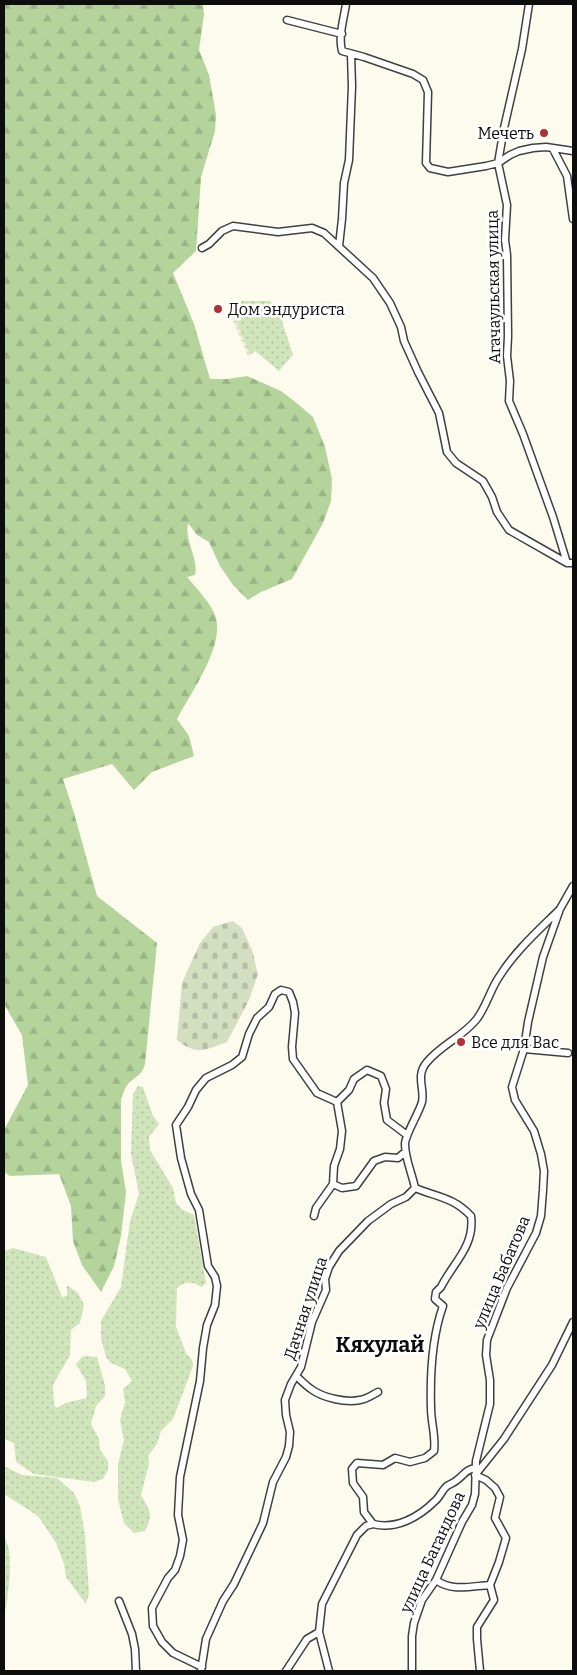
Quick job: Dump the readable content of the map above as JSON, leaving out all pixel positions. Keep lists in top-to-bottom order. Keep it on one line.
{"streets":{"street":["Агачаульская улица","улица Бабатова","Дачная улица","улица Багандова"]},"crossings":[["улица Бабатова","улица Багандова"]],"districts":["Кяхулай"],"places":["Мечеть","Дом эндуриста","Все для Вас"]}
